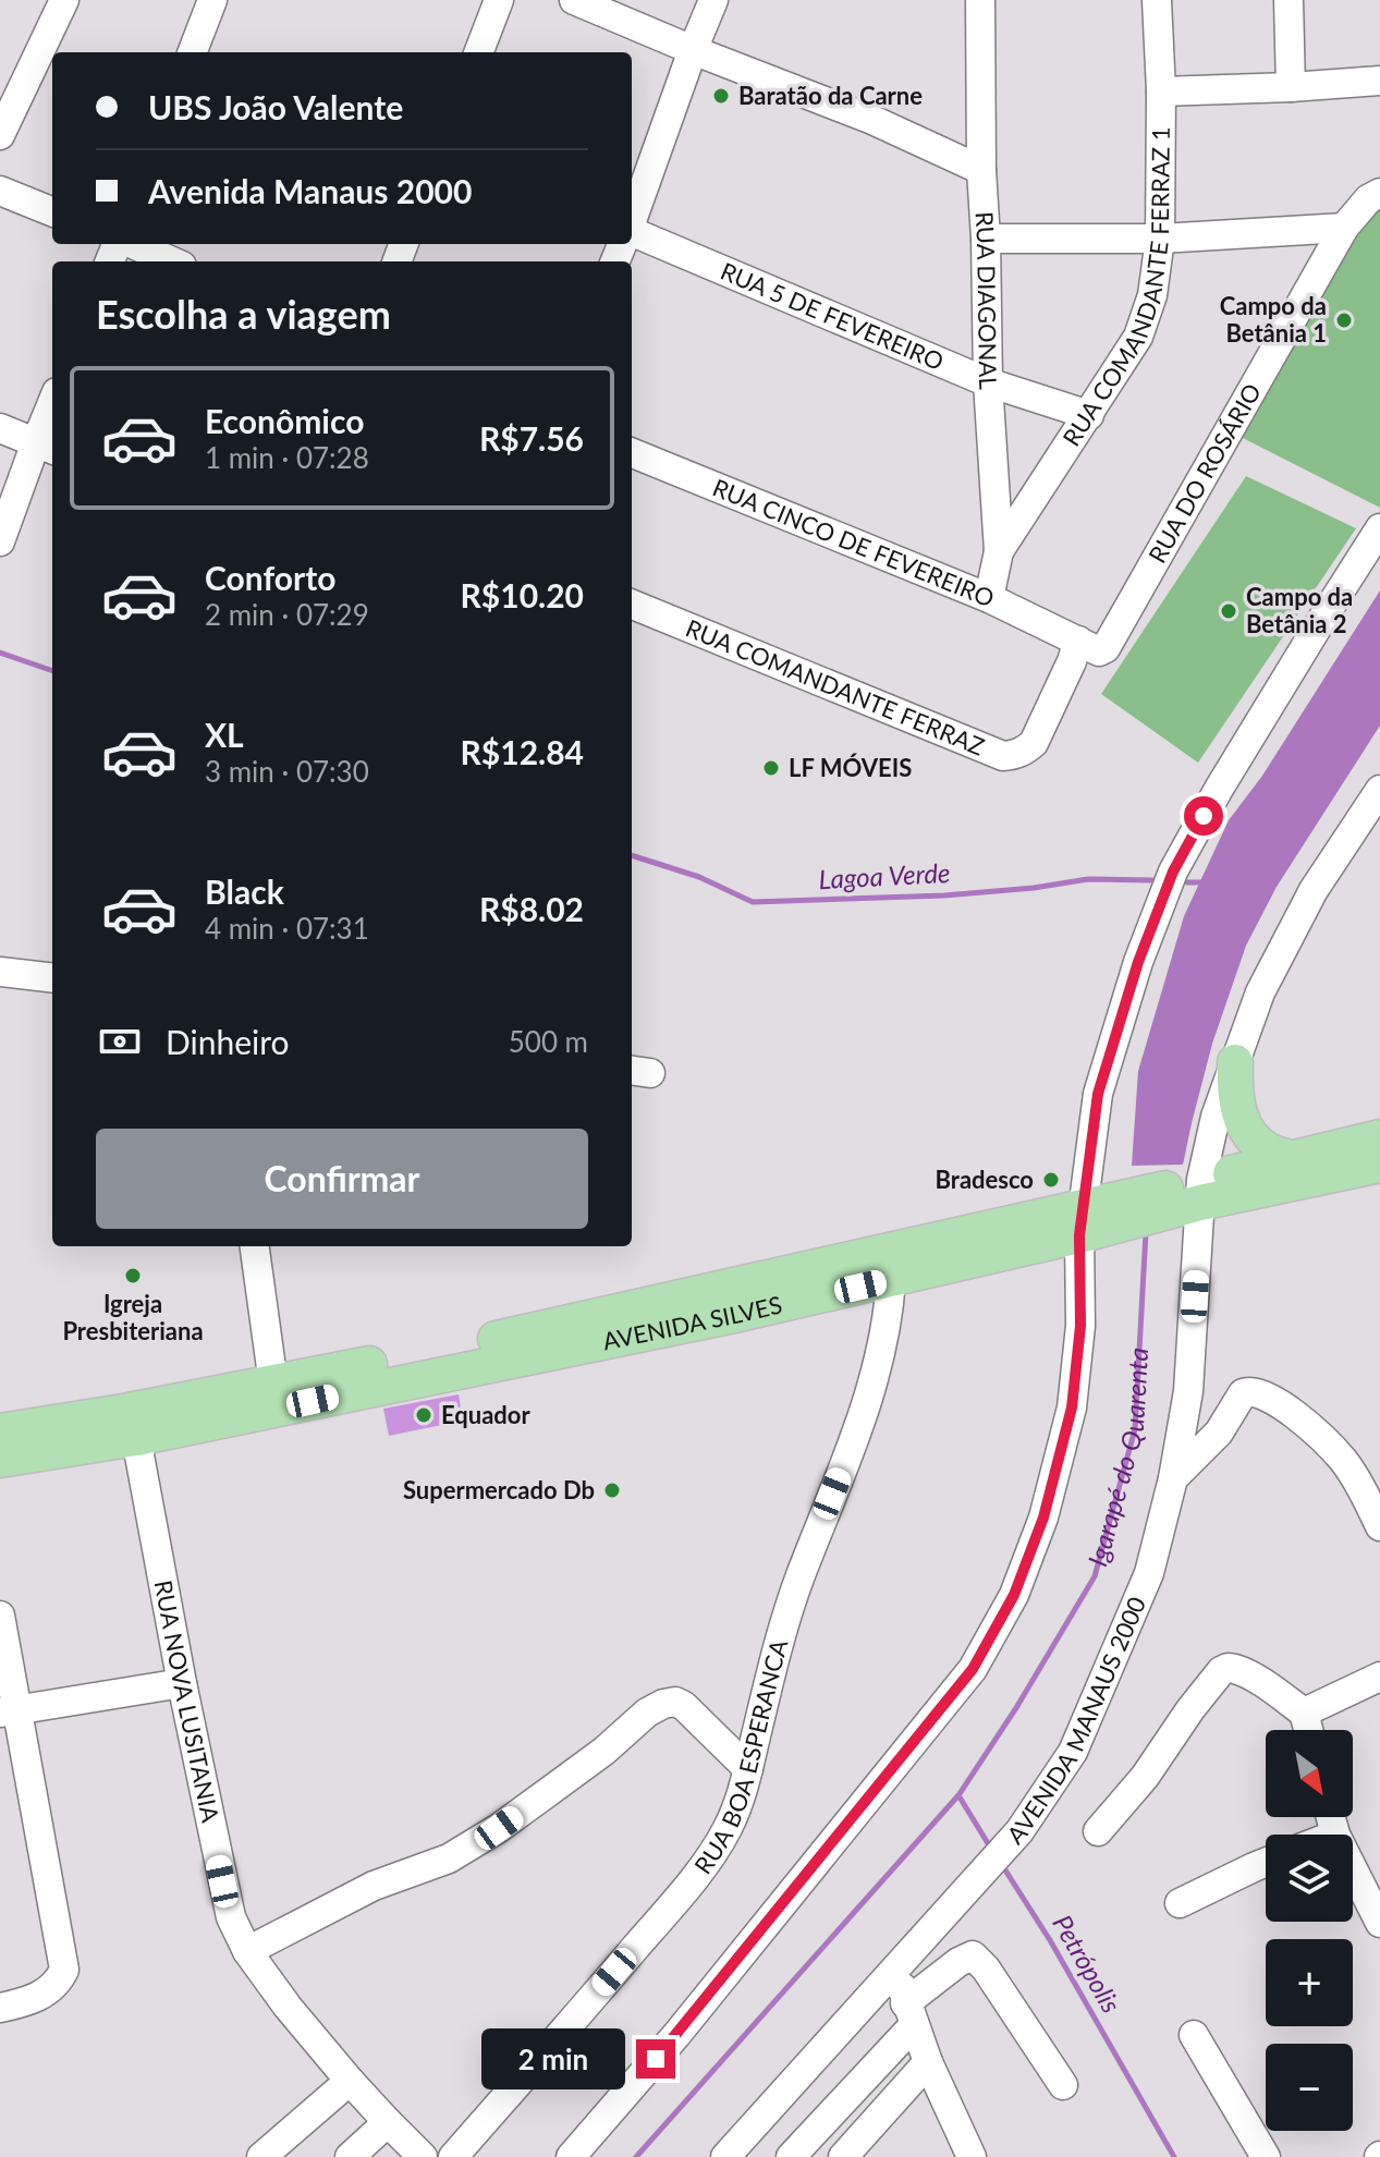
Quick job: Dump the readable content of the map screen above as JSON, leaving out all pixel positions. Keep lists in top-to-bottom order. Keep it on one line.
{"streets":{"main road":["AVENIDA SILVES"],"street":["RUA COMANDANTE FERRAZ 1","RUA DIAGONAL","RUA 5 DE FEVEREIRO","RUA DO ROSÁRIO","RUA CINCO DE FEVEREIRO","RUA COMANDANTE FERRAZ","RUA NOVA LUSITANIA","AVENIDA MANAUS 2000","RUA BOA ESPERANCA"]},"crossings":[["RUA COMANDANTE FERRAZ 1","RUA DIAGONAL"],["RUA COMANDANTE FERRAZ 1","RUA 5 DE FEVEREIRO"],["RUA DIAGONAL","RUA 5 DE FEVEREIRO"],["RUA DIAGONAL","RUA CINCO DE FEVEREIRO"],["RUA DO ROSÁRIO","RUA CINCO DE FEVEREIRO"],["RUA DO ROSÁRIO","RUA COMANDANTE FERRAZ"],["RUA CINCO DE FEVEREIRO","RUA COMANDANTE FERRAZ"],["AVENIDA SILVES","RUA NOVA LUSITANIA"],["AVENIDA SILVES","AVENIDA MANAUS 2000"],["AVENIDA SILVES","RUA BOA ESPERANCA"]],"water":["Lagoa Verde","Igarapé do Quarenta","Petrópolis"],"places":["Baratão da Carne","Campo da Betânia 1","Campo da Betânia 2","LF MÓVEIS","Bradesco","Igreja Presbiteriana","Equador","Supermercado Db"],"north":"bottom right","page":{"banner":["UBS João Valente","Avenida Manaus 2000"],"heading":"Escolha a viagem","list":[{"name":"Econômico","note":"1 min · 07:28","value":"R$7.56"},{"name":"Conforto","note":"2 min · 07:29","value":"R$10.20"},{"name":"XL","note":"3 min · 07:30","value":"R$12.84"},{"name":"Black","note":"4 min · 07:31","value":"R$8.02"}],"pay":["Dinheiro","500 m"],"buttons":"Confirmar","map_buttons":["+","−"],"bubble":"2 min"}}
